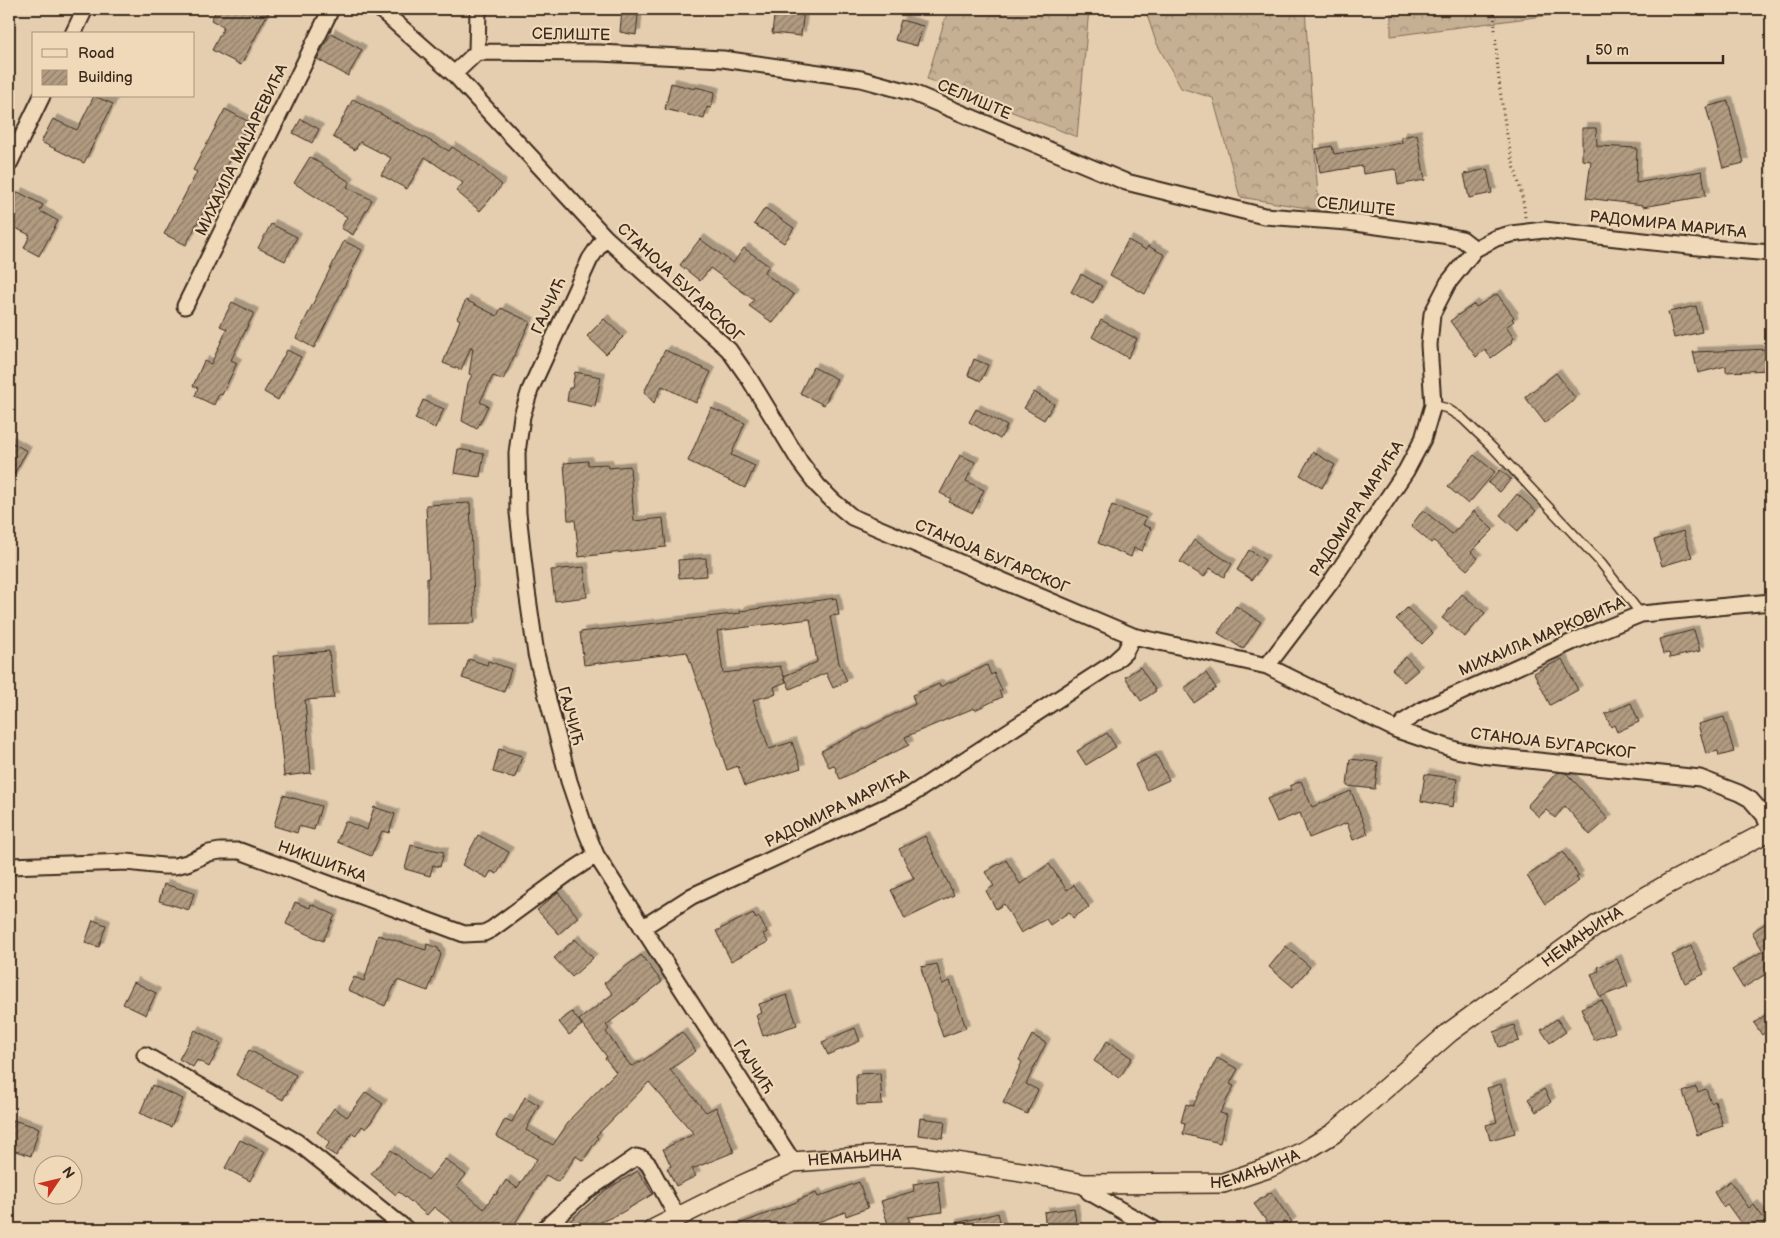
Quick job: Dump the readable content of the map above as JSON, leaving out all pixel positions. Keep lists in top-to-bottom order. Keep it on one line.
{"streets":{"street":["СЕЛИШТЕ","МИХАИЛА МАЏАРЕВИЋА","РАДОМИРА МАРИЋА","СТАНОЈА БУГАРСКОГ","ГАЈЧИЋ","МИХАИЛА МАРКОВИЋА","НИКШИЋКА","НЕМАЊИНА"]},"crossings":[["СЕЛИШТЕ","РАДОМИРА МАРИЋА"],["РАДОМИРА МАРИЋА","СТАНОЈА БУГАРСКОГ"],["РАДОМИРА МАРИЋА","ГАЈЧИЋ"],["СТАНОЈА БУГАРСКОГ","ГАЈЧИЋ"],["СТАНОЈА БУГАРСКОГ","МИХАИЛА МАРКОВИЋА"],["СТАНОЈА БУГАРСКОГ","НЕМАЊИНА"],["ГАЈЧИЋ","НИКШИЋКА"],["ГАЈЧИЋ","НЕМАЊИНА"]],"legend":["Road","Building"],"scale_bar":"50 m","north":"top right"}
